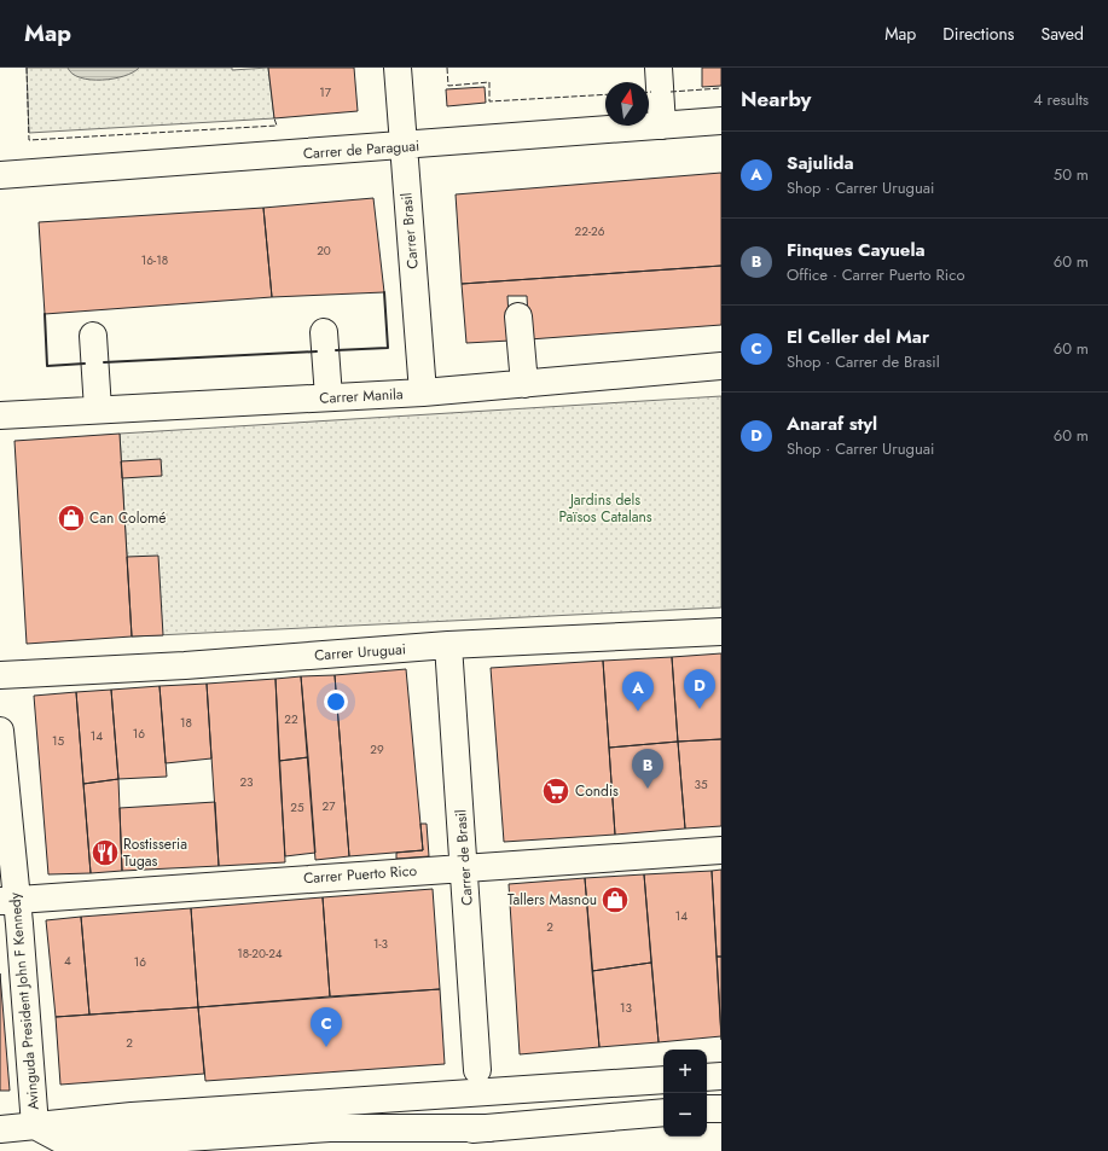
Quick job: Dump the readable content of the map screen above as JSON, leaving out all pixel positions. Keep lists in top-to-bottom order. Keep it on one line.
{"streets":{"street":["Carrer de Paraguai","Carrer Brasil","Carrer Manila","Carrer Uruguai","Carrer de Brasil","Carrer Puerto Rico","Avinguda President John F Kennedy"]},"crossings":[["Carrer de Paraguai","Carrer Brasil"],["Carrer Brasil","Carrer Manila"],["Carrer Uruguai","Carrer de Brasil"],["Carrer de Brasil","Carrer Puerto Rico"],["Carrer Puerto Rico","Avinguda President John F Kennedy"]],"parks":["Jardins dels Països Catalans"],"places":{"shop":["Can Colomé","Tallers Masnou"],"supermarket":["Condis"],"restaurant":["Rostisseria Tugas"]},"house_numbers":["17","22-26","20","16-18","22","18","16","14","15","29","23","35","27","25","14","2","1-3","18-20-24","4","16","13","2"],"north":"top","page":{"header":"Map","nav":["Map","Directions","Saved"],"heading":["Nearby","4 results"],"list":[{"mark":"A","name":"Sajulida","note":"Shop · Carrer Uruguai","value":"50 m"},{"mark":"B","name":"Finques Cayuela","note":"Office · Carrer Puerto Rico","value":"60 m"},{"mark":"C","name":"El Celler del Mar","note":"Shop · Carrer de Brasil","value":"60 m"},{"mark":"D","name":"Anaraf styl","note":"Shop · Carrer Uruguai","value":"60 m"}],"pins":["D","A","B","C"],"map_buttons":["+","−"]}}
